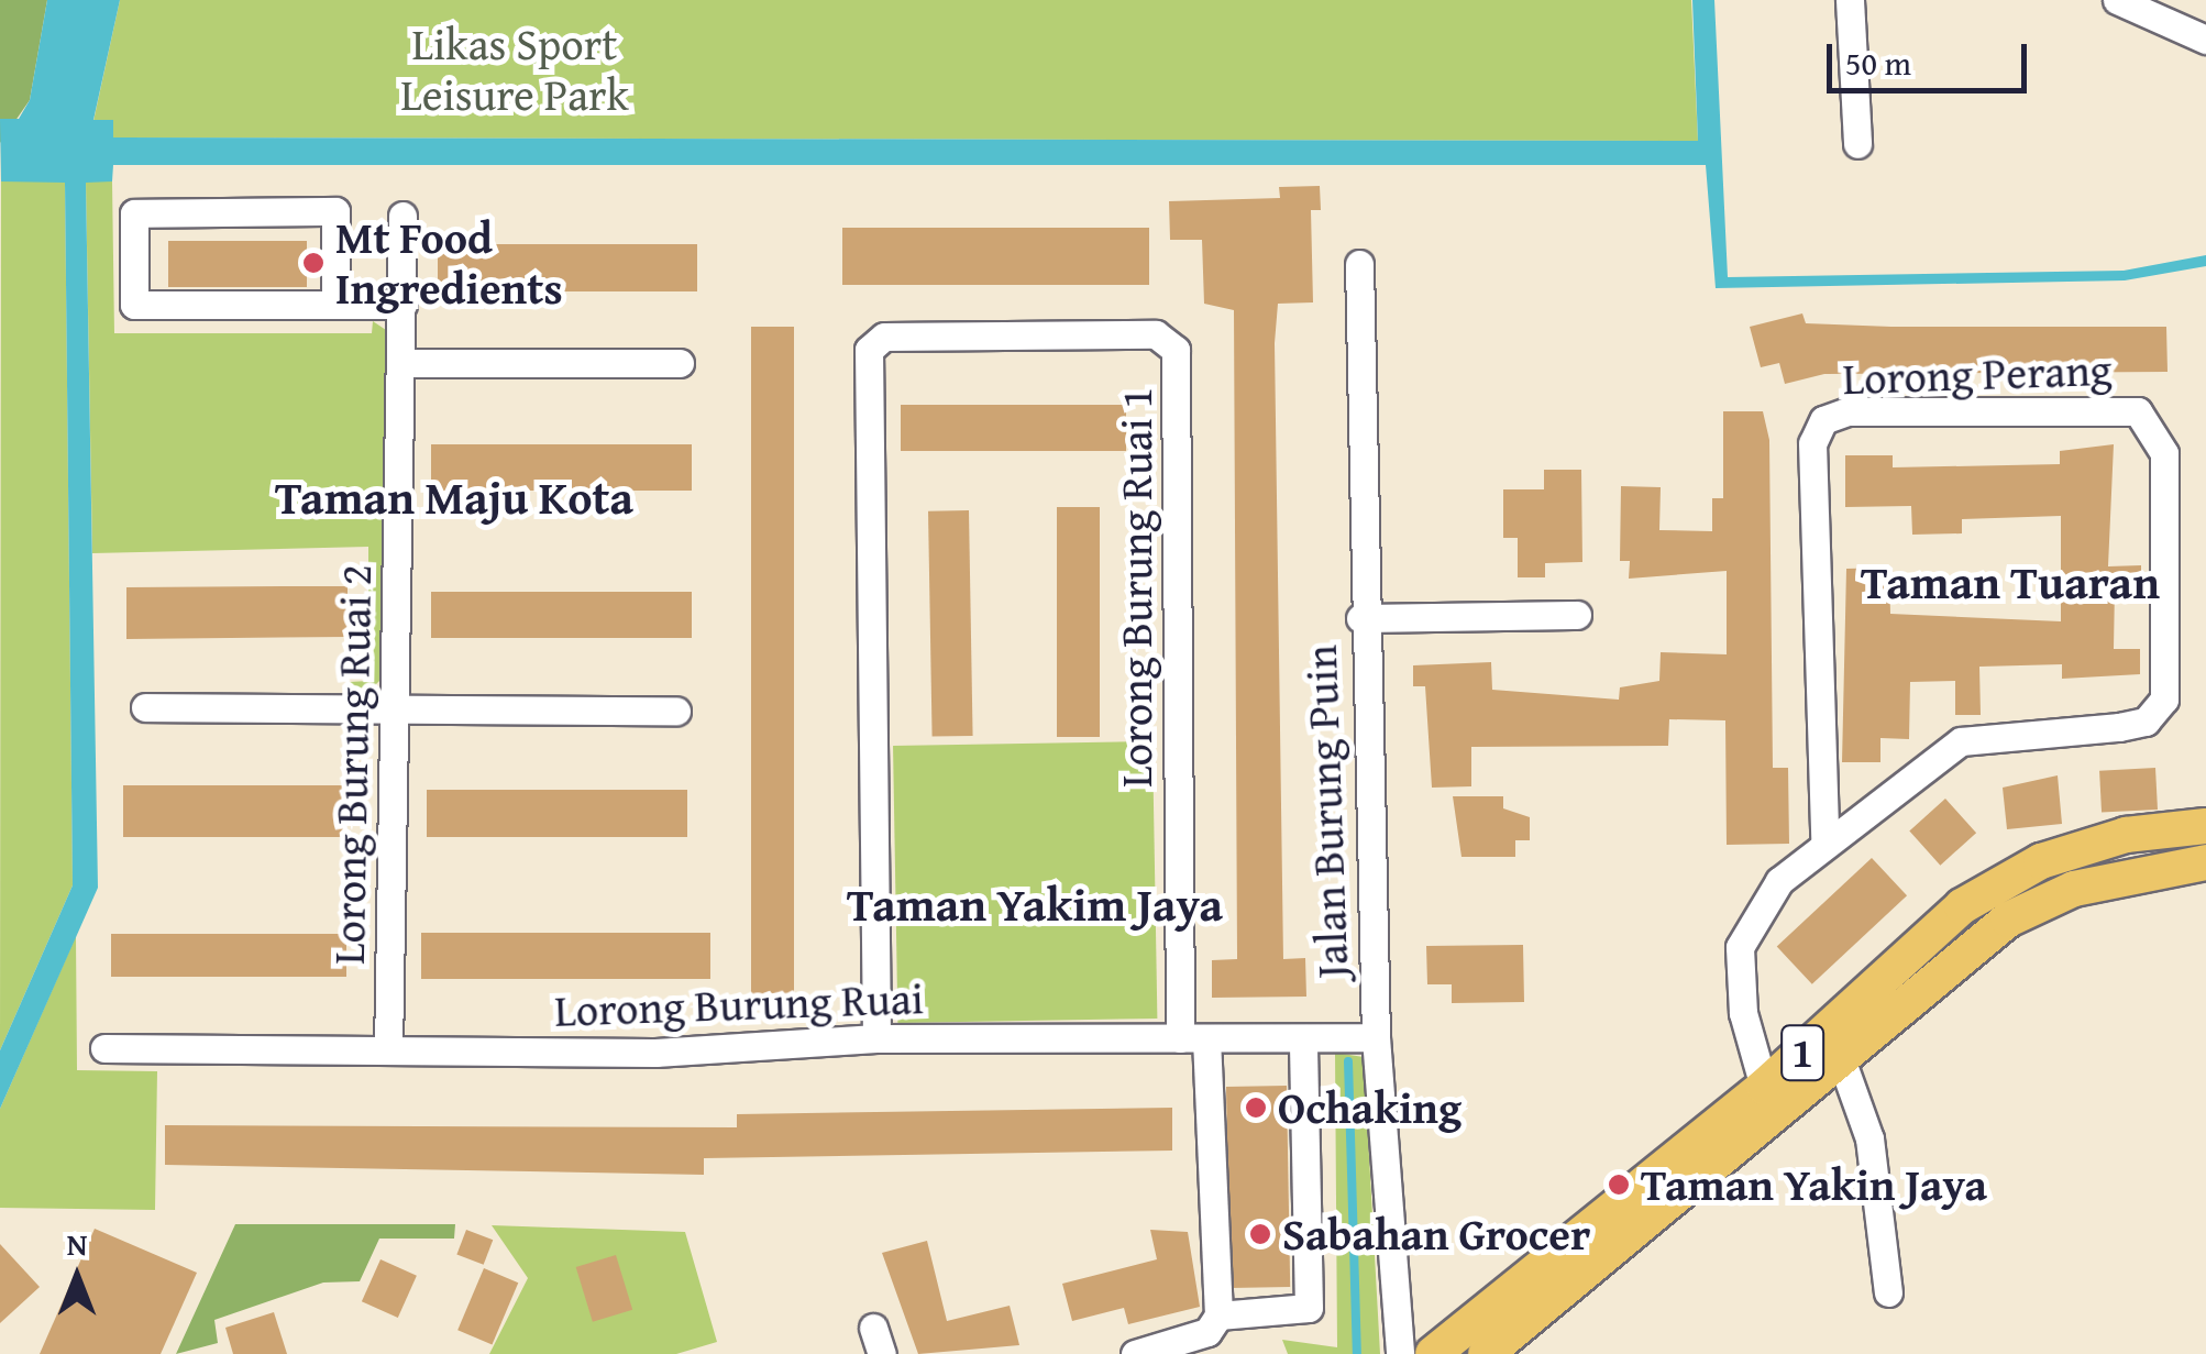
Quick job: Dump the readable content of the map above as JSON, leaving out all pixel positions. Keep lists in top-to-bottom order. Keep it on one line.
{"streets":{"main road":["1"],"street":["Lorong Perang","Lorong Burung Ruai 1","Lorong Burung Ruai 2","Jalan Burung Puin","Lorong Burung Ruai"]},"crossings":[["Lorong Perang","1"],["Lorong Burung Ruai 1","Lorong Burung Ruai"],["Lorong Burung Ruai 2","Lorong Burung Ruai"],["Jalan Burung Puin","Lorong Burung Ruai"]],"districts":["Taman Maju Kota","Taman Tuaran","Taman Yakim Jaya"],"parks":["Likas Sport Leisure Park"],"places":["Mt Food Ingredients","Ochaking","Taman Yakin Jaya","Sabahan Grocer"],"scale_bar":"50 m","north":"top"}
